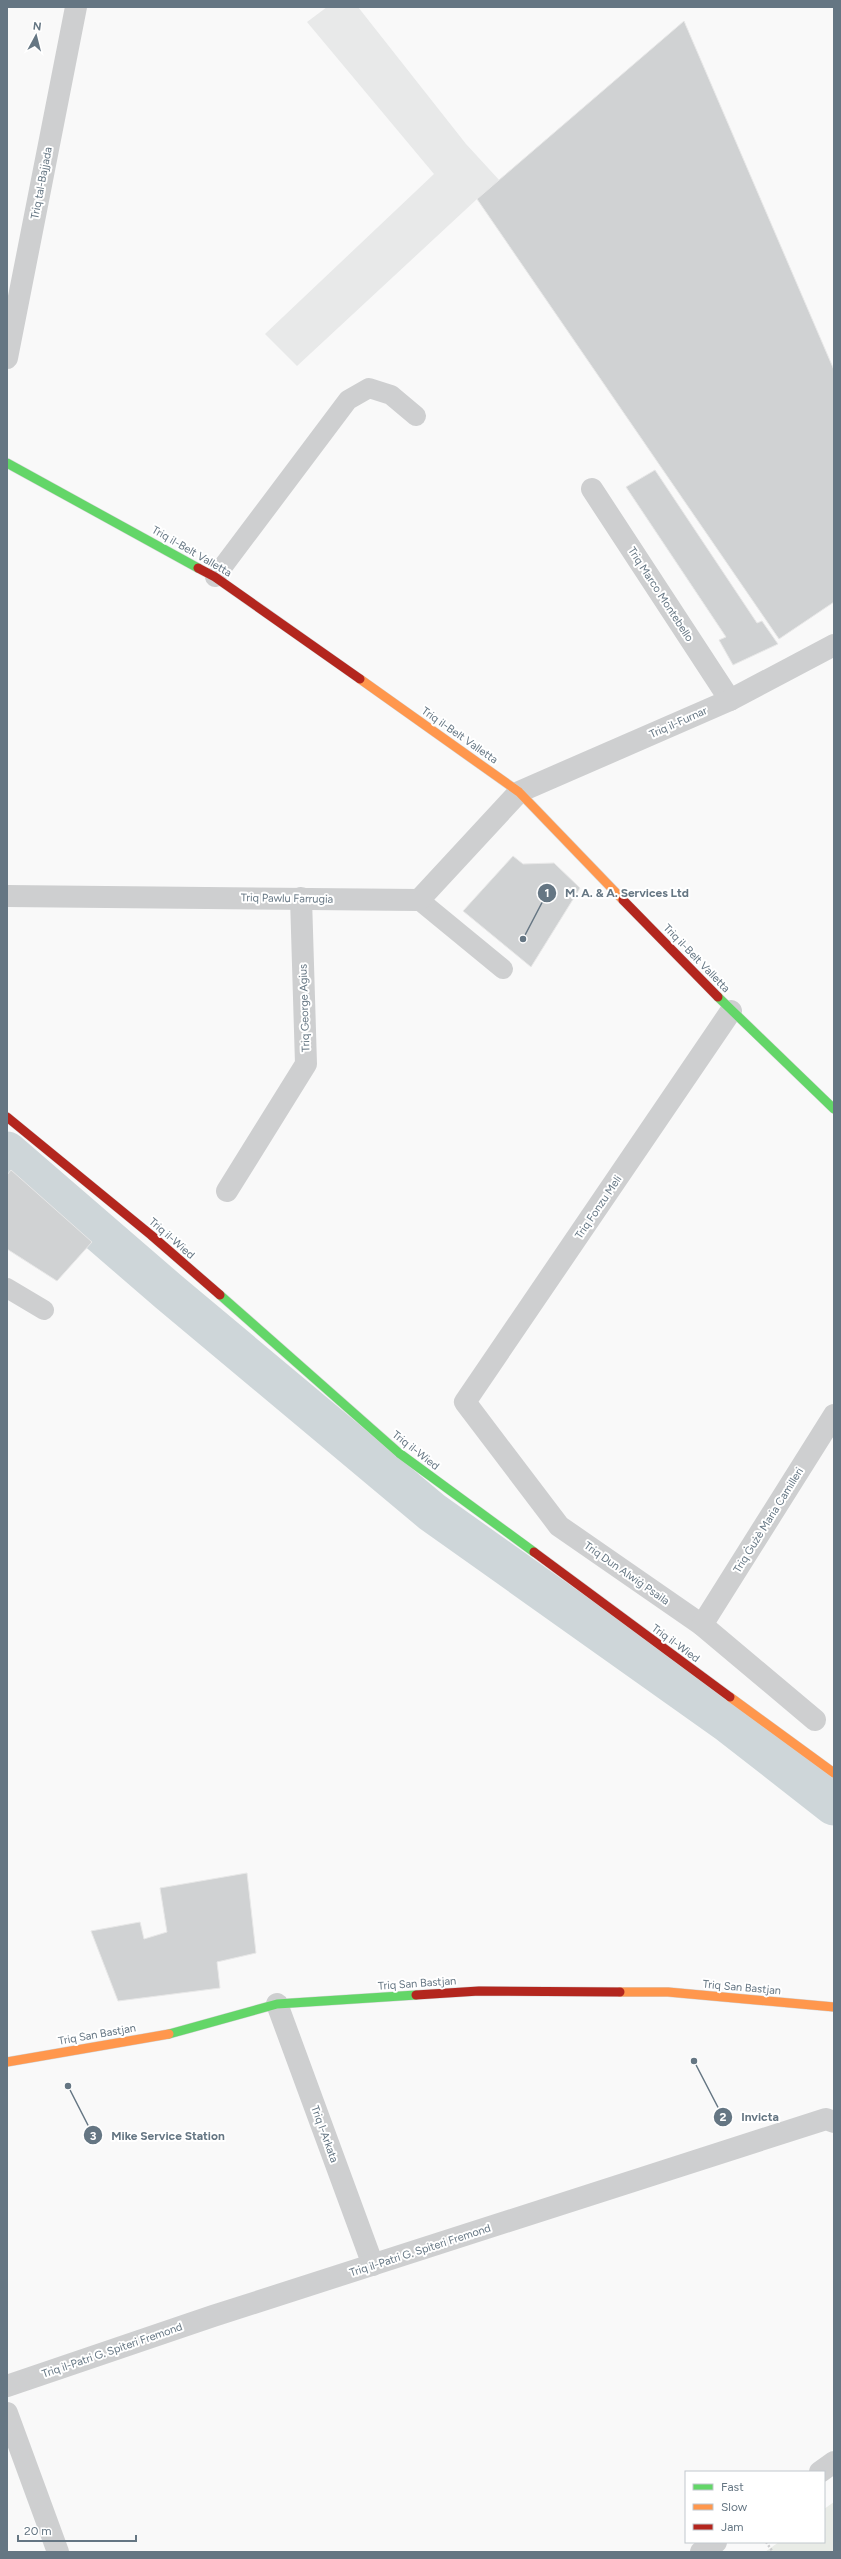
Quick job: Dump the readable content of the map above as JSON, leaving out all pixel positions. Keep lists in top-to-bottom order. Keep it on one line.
{"streets":{"street":["Triq tal-Bajjada","Triq il-Belt Valletta","Triq Marco Montebello","Triq il-Furnar","Triq Pawlu Farrugia","Triq George Agius","Triq Fonzu Meli","Triq il-Wied","Triq Ġużè Maria Camilleri","Triq Dun Alwiġ Psaila","Triq San Bastjan","Triq l-Arkata","Triq il-Patri G. Spiteri Fremond"]},"crossings":[["Triq il-Belt Valletta","Triq il-Furnar"],["Triq il-Belt Valletta","Triq Fonzu Meli"],["Triq Marco Montebello","Triq il-Furnar"],["Triq Pawlu Farrugia","Triq George Agius"],["Triq Fonzu Meli","Triq Dun Alwiġ Psaila"],["Triq Ġużè Maria Camilleri","Triq Dun Alwiġ Psaila"],["Triq San Bastjan","Triq l-Arkata"],["Triq l-Arkata","Triq il-Patri G. Spiteri Fremond"]],"places":["M. A. & A. Services Ltd","Invicta","Mike Service Station"],"legend":["Fast","Slow","Jam"],"scale_bar":"20 m","north":"top"}
